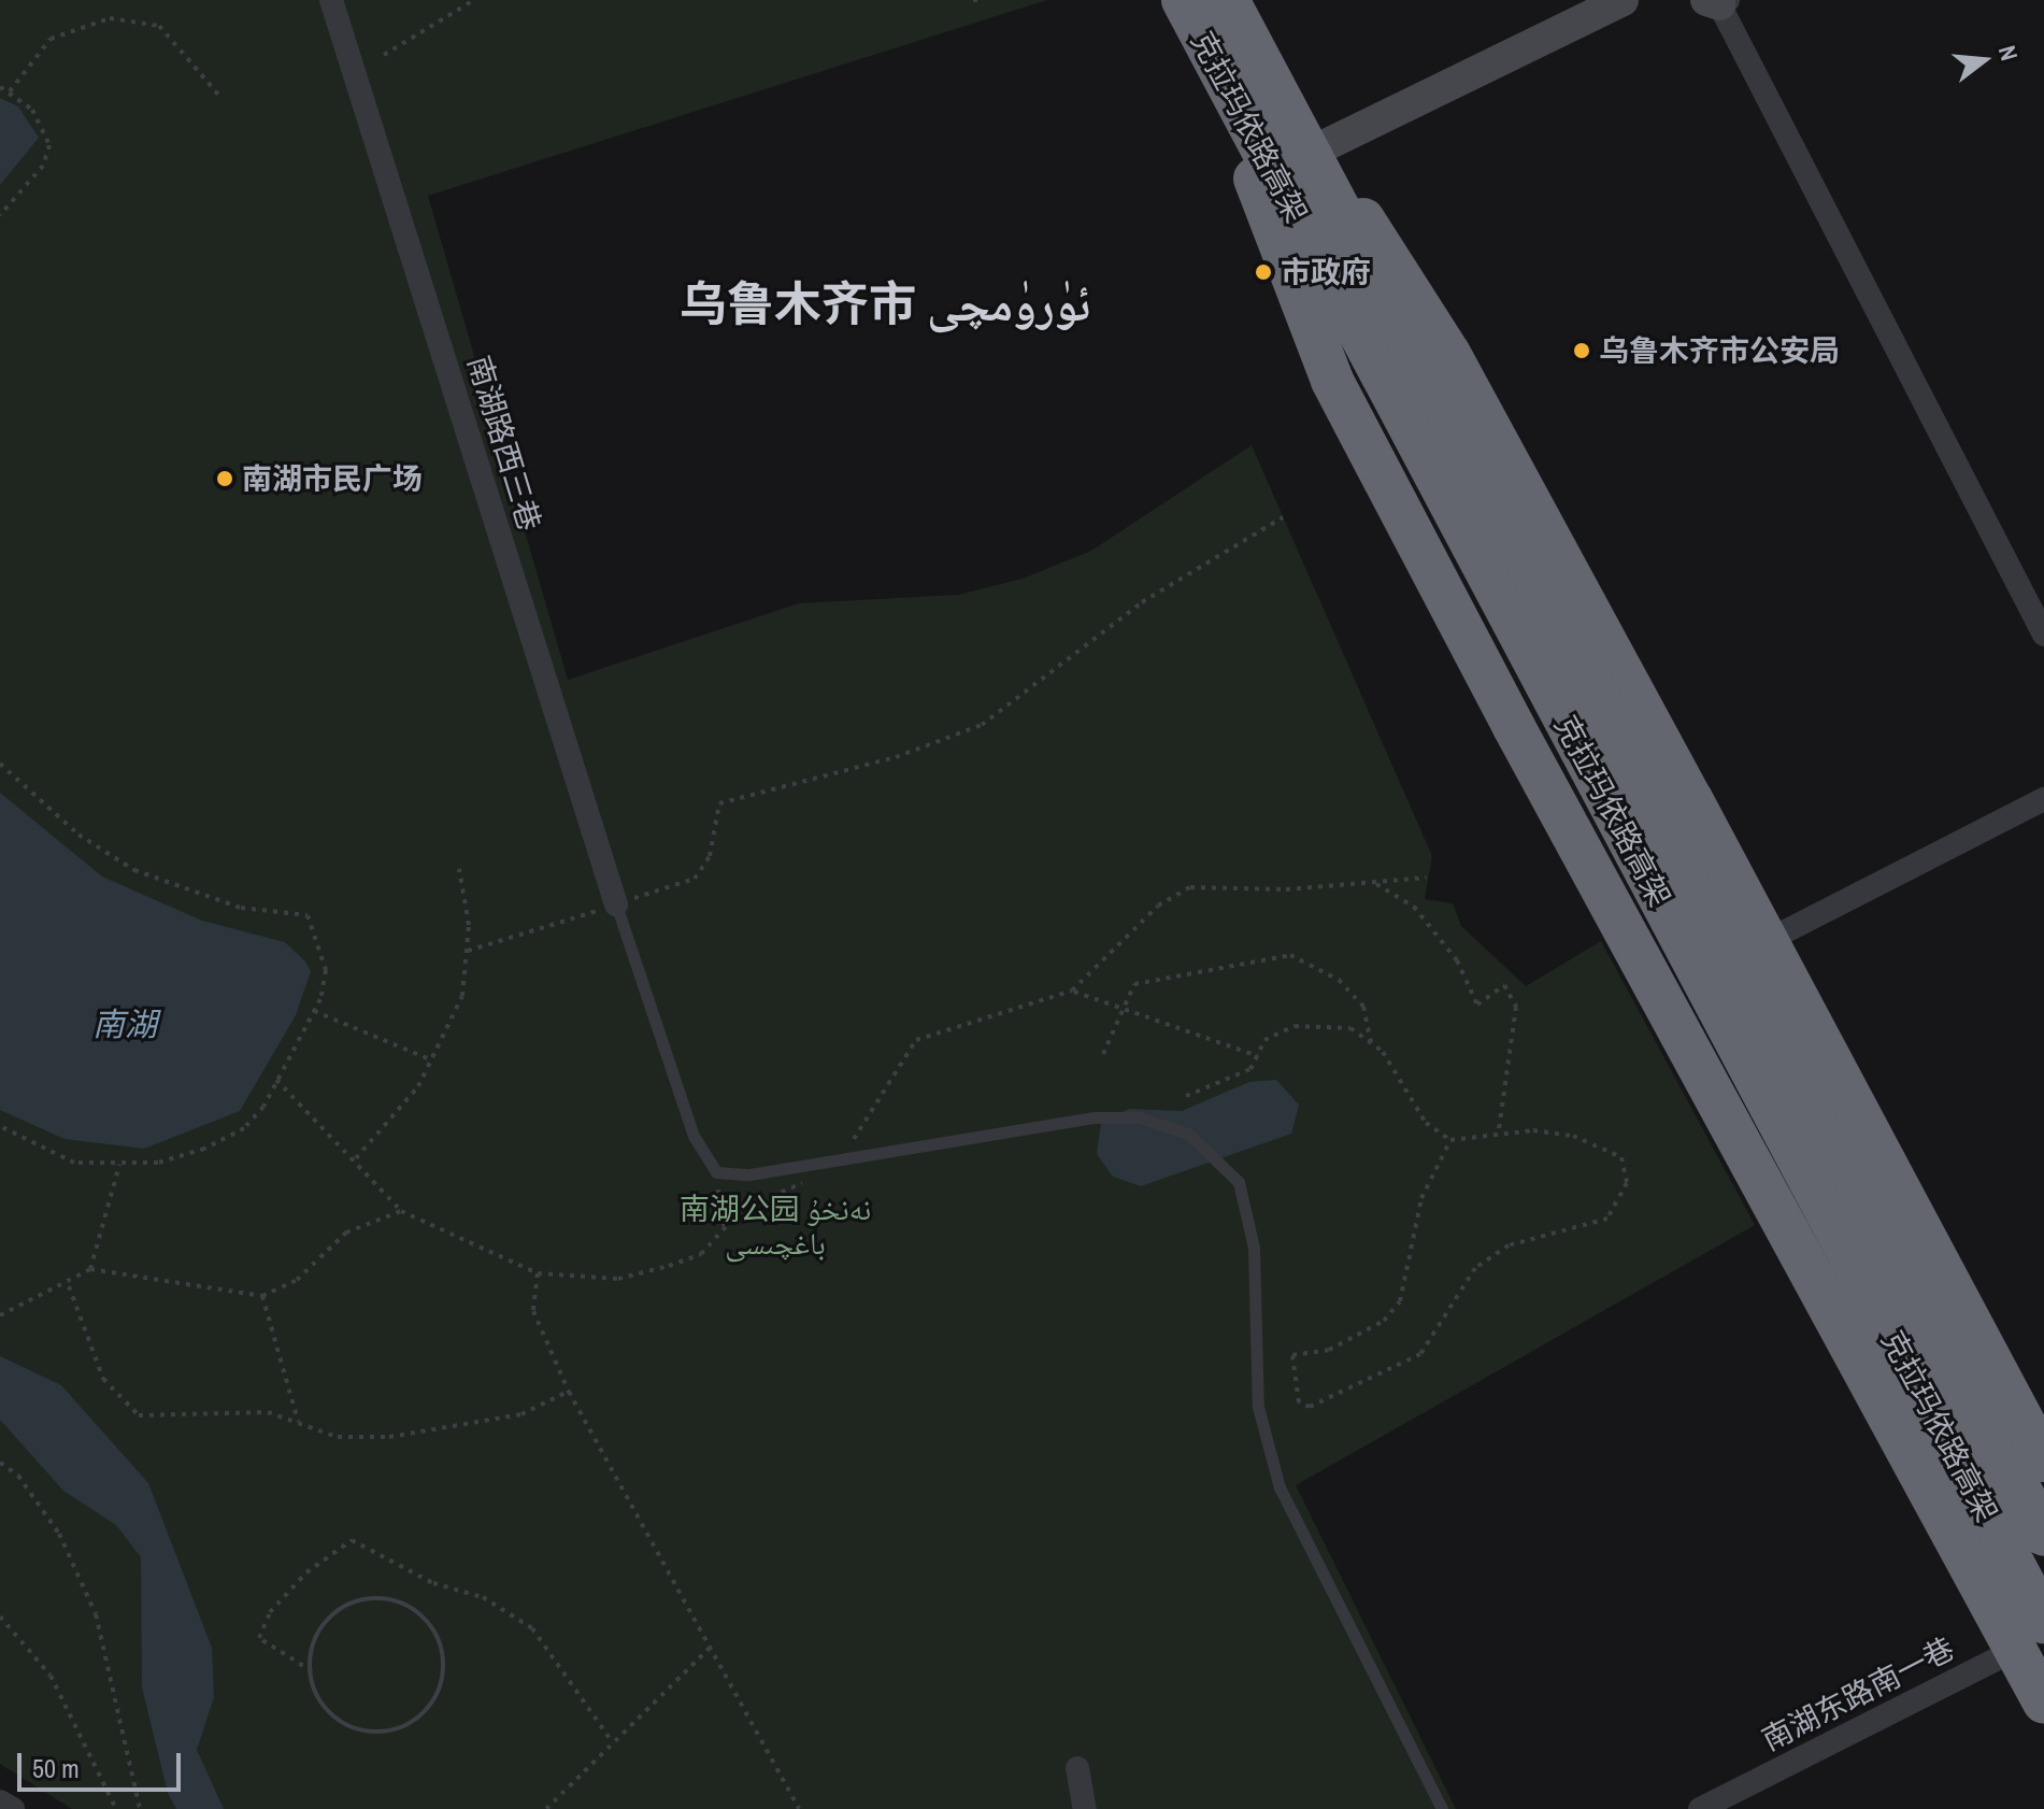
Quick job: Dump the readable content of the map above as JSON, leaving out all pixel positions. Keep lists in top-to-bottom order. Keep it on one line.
{"streets":{"highway":["克拉玛依路高架"],"street":["南湖路西三巷","南湖东路南一巷"]},"districts":["乌鲁木齐市 ئۈرۈمچى"],"water":["南湖"],"parks":["南湖公园 نەنخۇ باغچىسى"],"places":["市政府","乌鲁木齐市公安局","南湖市民广场"],"scale_bar":"50 m","north":"right"}
